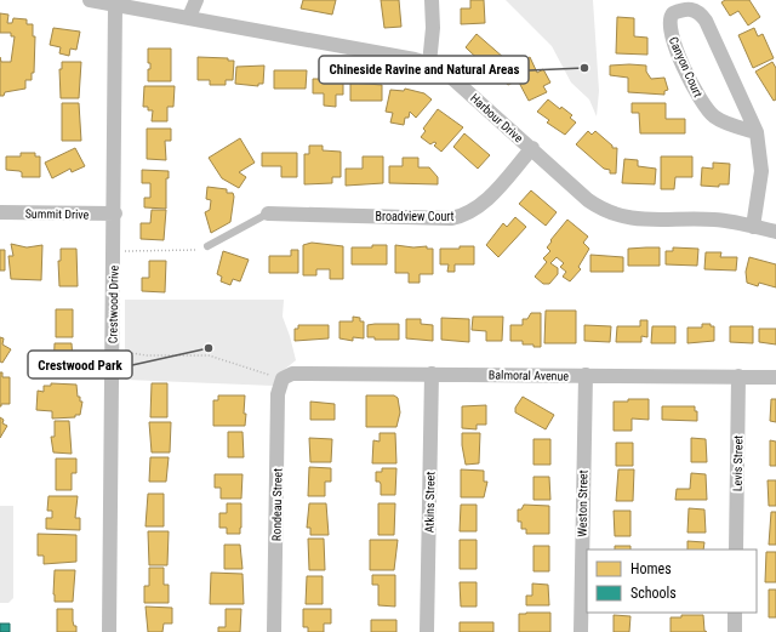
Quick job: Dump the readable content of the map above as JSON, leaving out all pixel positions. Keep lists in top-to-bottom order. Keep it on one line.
{"streets":{"street":["Canyon Court","Harbour Drive","Summit Drive","Broadview Court","Crestwood Drive","Balmoral Avenue","Levis Street","Atkins Street","Weston Street","Rondeau Street"]},"crossings":[["Canyon Court","Harbour Drive"],["Harbour Drive","Broadview Court"],["Harbour Drive","Crestwood Drive"],["Summit Drive","Crestwood Drive"],["Balmoral Avenue","Levis Street"],["Balmoral Avenue","Atkins Street"],["Balmoral Avenue","Weston Street"],["Balmoral Avenue","Rondeau Street"]],"places":["Chineside Ravine and Natural Areas","Crestwood Park"],"legend":["Homes","Schools"]}
